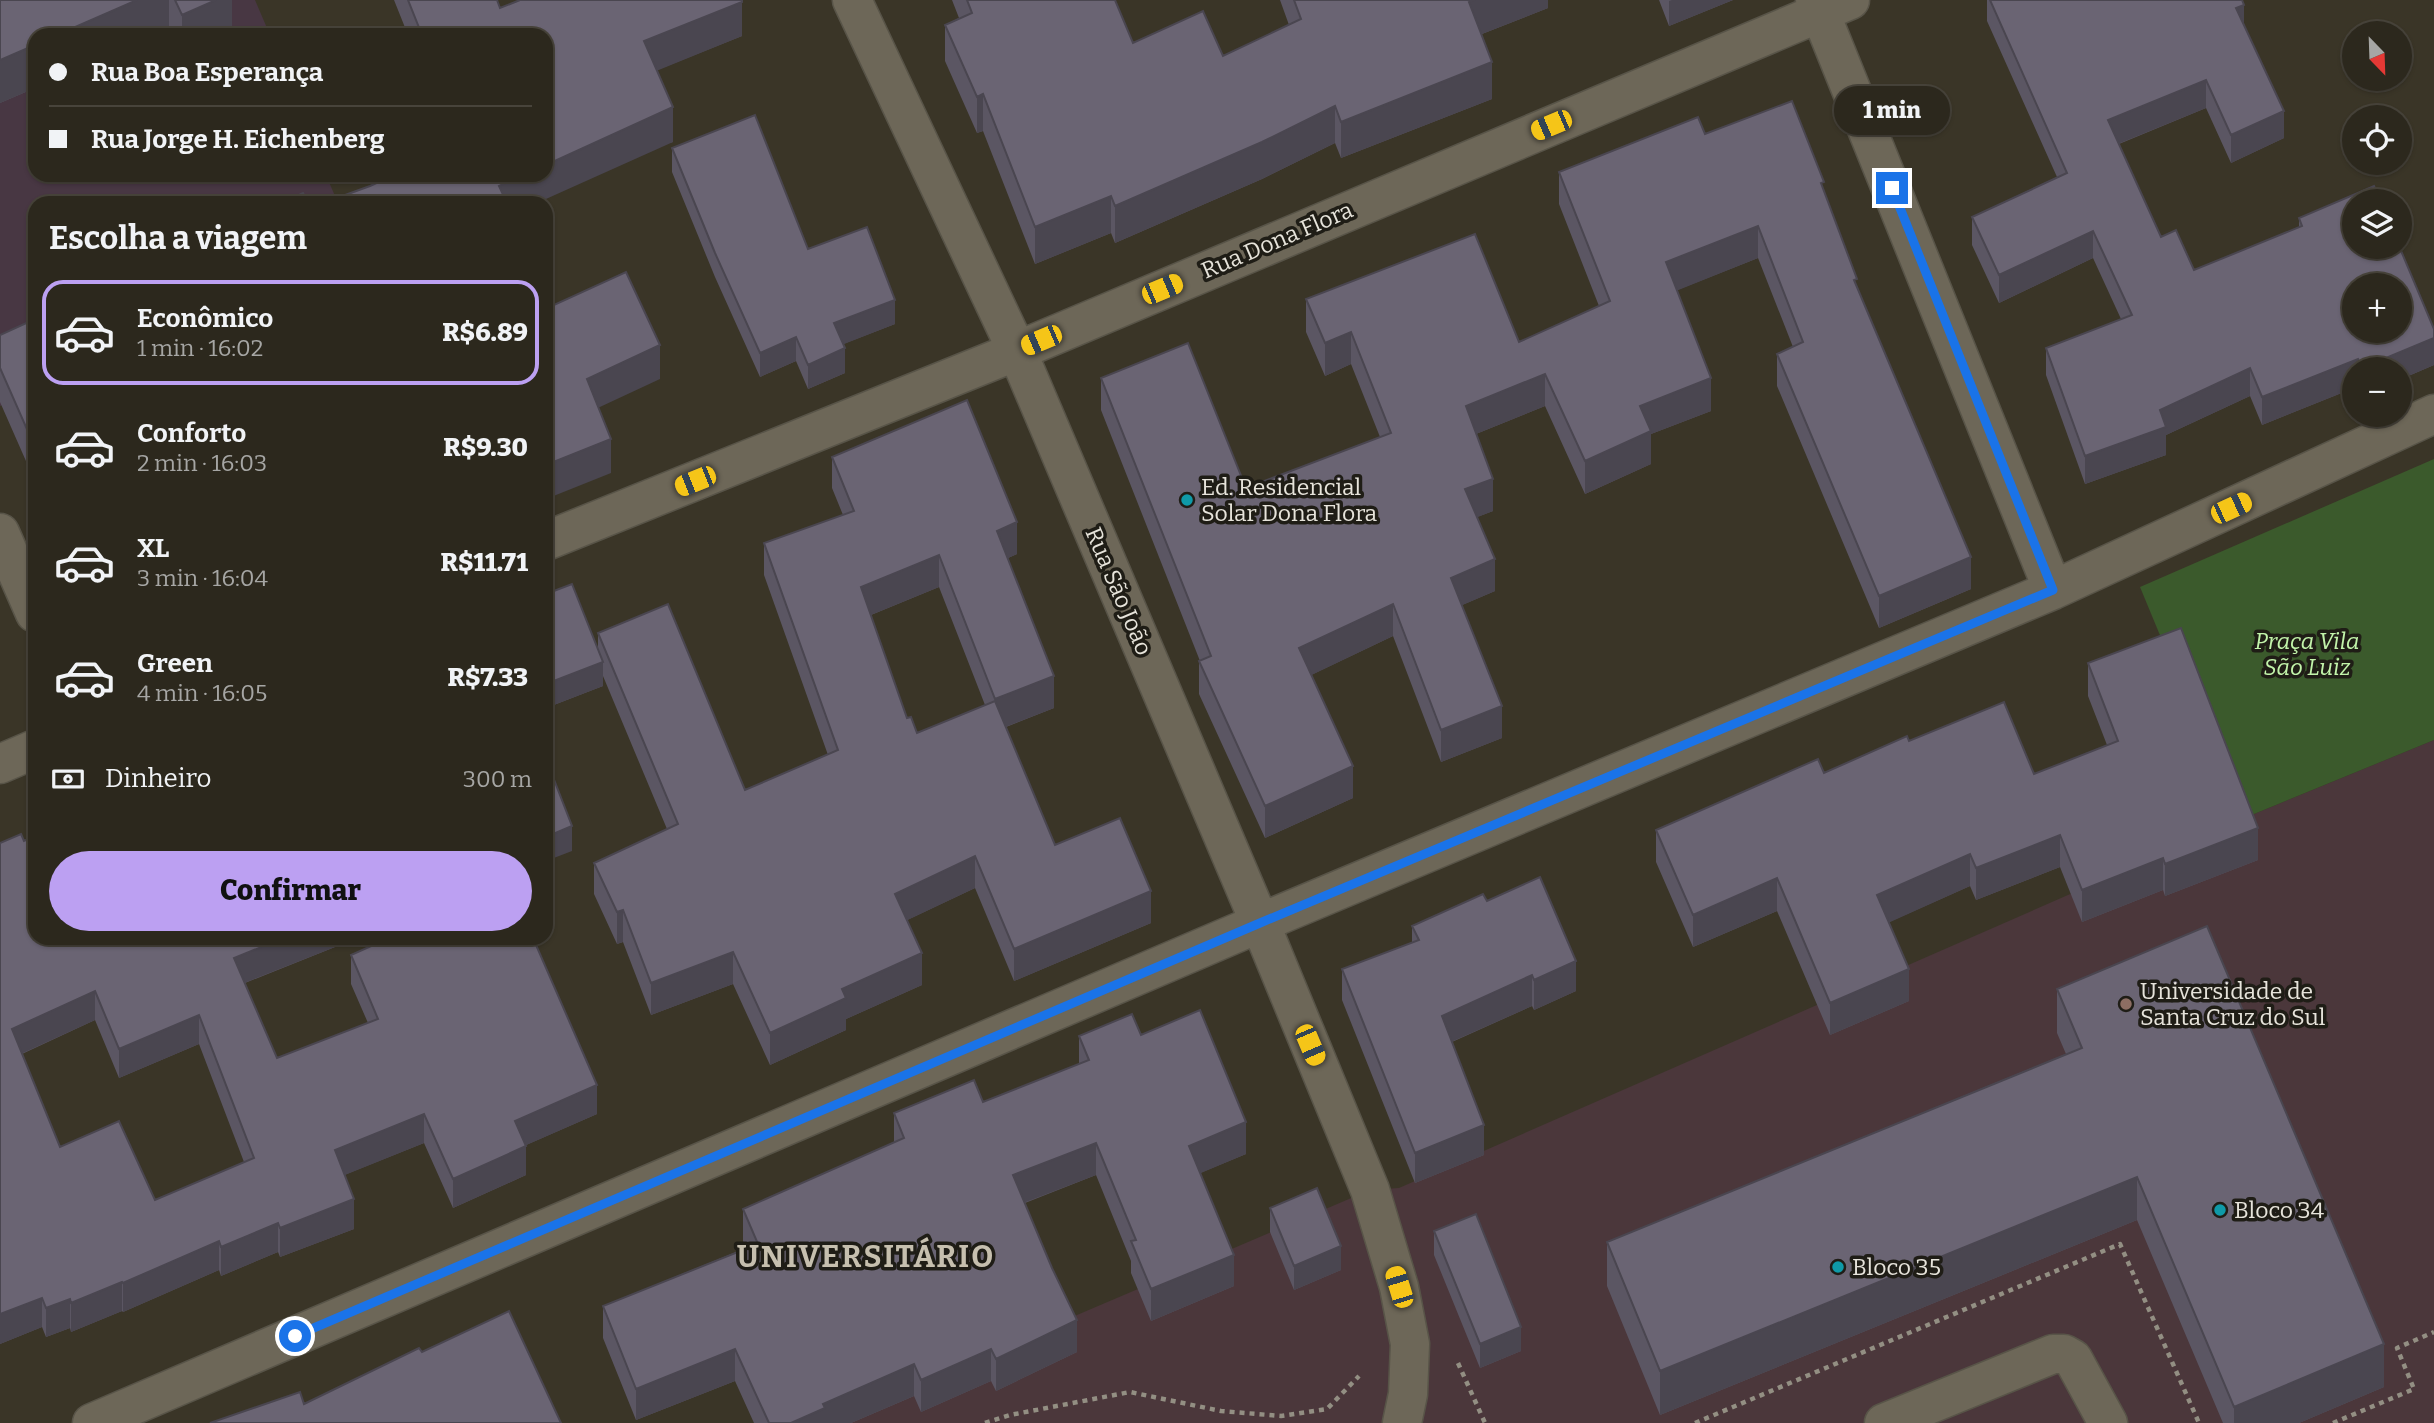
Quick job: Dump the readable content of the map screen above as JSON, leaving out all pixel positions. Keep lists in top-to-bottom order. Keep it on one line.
{"streets":{"street":["Rua Dona Flora","Rua São João"]},"crossings":[["Rua Dona Flora","Rua São João"]],"districts":["UNIVERSITÁRIO"],"parks":["Praça Vila São Luiz"],"places":["Ed. Residencial Solar Dona Flora","Universidade de Santa Cruz do Sul","Bloco 34","Bloco 35"],"north":"bottom right","page":{"map_buttons":["+","−"],"banner":["Rua Boa Esperança","Rua Jorge H. Eichenberg"],"bubble":"1 min","heading":"Escolha a viagem","list":[{"name":"Econômico","note":"1 min · 16:02","value":"R$6.89"},{"name":"Conforto","note":"2 min · 16:03","value":"R$9.30"},{"name":"XL","note":"3 min · 16:04","value":"R$11.71"},{"name":"Green","note":"4 min · 16:05","value":"R$7.33"}],"pay":["Dinheiro","300 m"],"buttons":"Confirmar"}}
